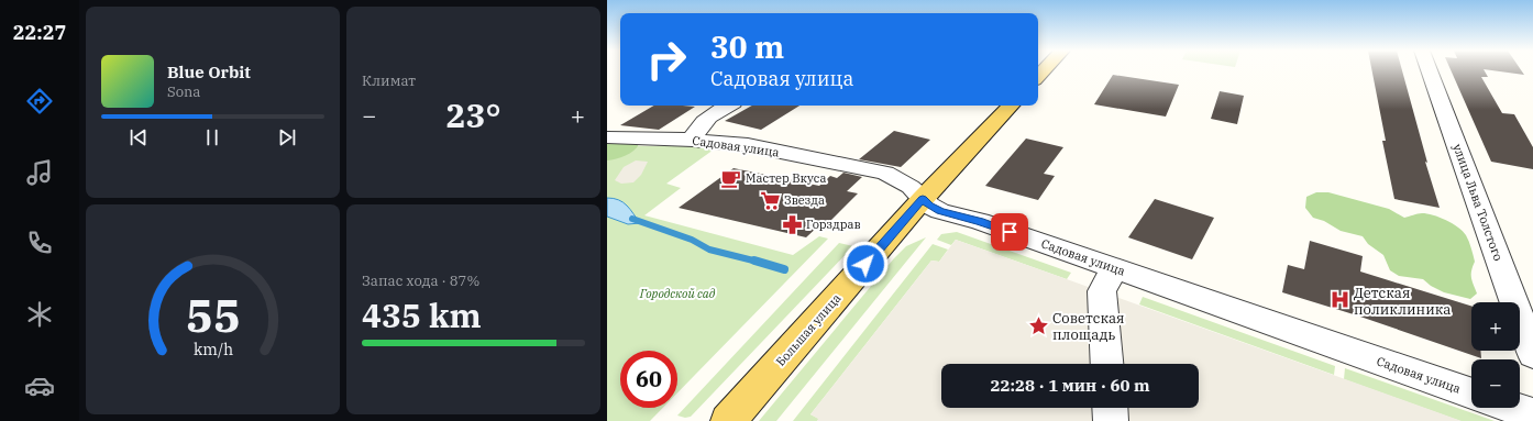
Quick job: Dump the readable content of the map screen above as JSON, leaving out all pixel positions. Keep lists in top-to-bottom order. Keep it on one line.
{"streets":{"main road":["Большая улица"],"street":["Садовая улица","улица Льва Толстого"]},"crossings":[["Садовая улица","Большая улица"]],"parks":["Городской сад"],"places":{"cafe":["Мастер Вкуса"],"supermarket":["Звезда"],"pharmacy":["Горздрав"],"hospital":["Детская поликлиника"],"place":["Советская площадь"]},"page":{"tabs":"22:27","tile":["Климат",["Запас хода · 87%","435 km"]],"turn":["30 m","Садовая улица"],"song":["Blue Orbit","Sona"],"heat":["−","23°","+"],"map_buttons":["+","−"],"limit":"60","trip":"22:28 · 1 мин · 60 m","gauge":["55","km/h"]}}
